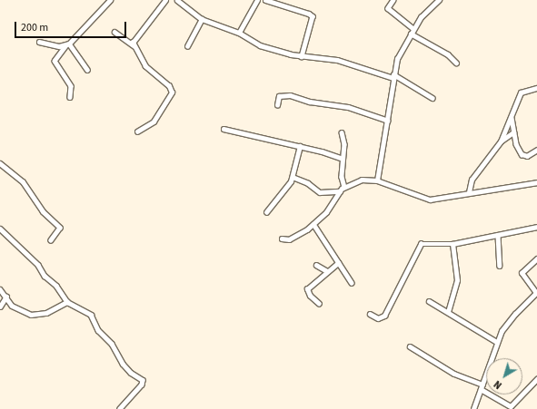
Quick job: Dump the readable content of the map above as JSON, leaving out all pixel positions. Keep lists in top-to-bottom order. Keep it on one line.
{"scale_bar":"200 m","north":"bottom left"}
